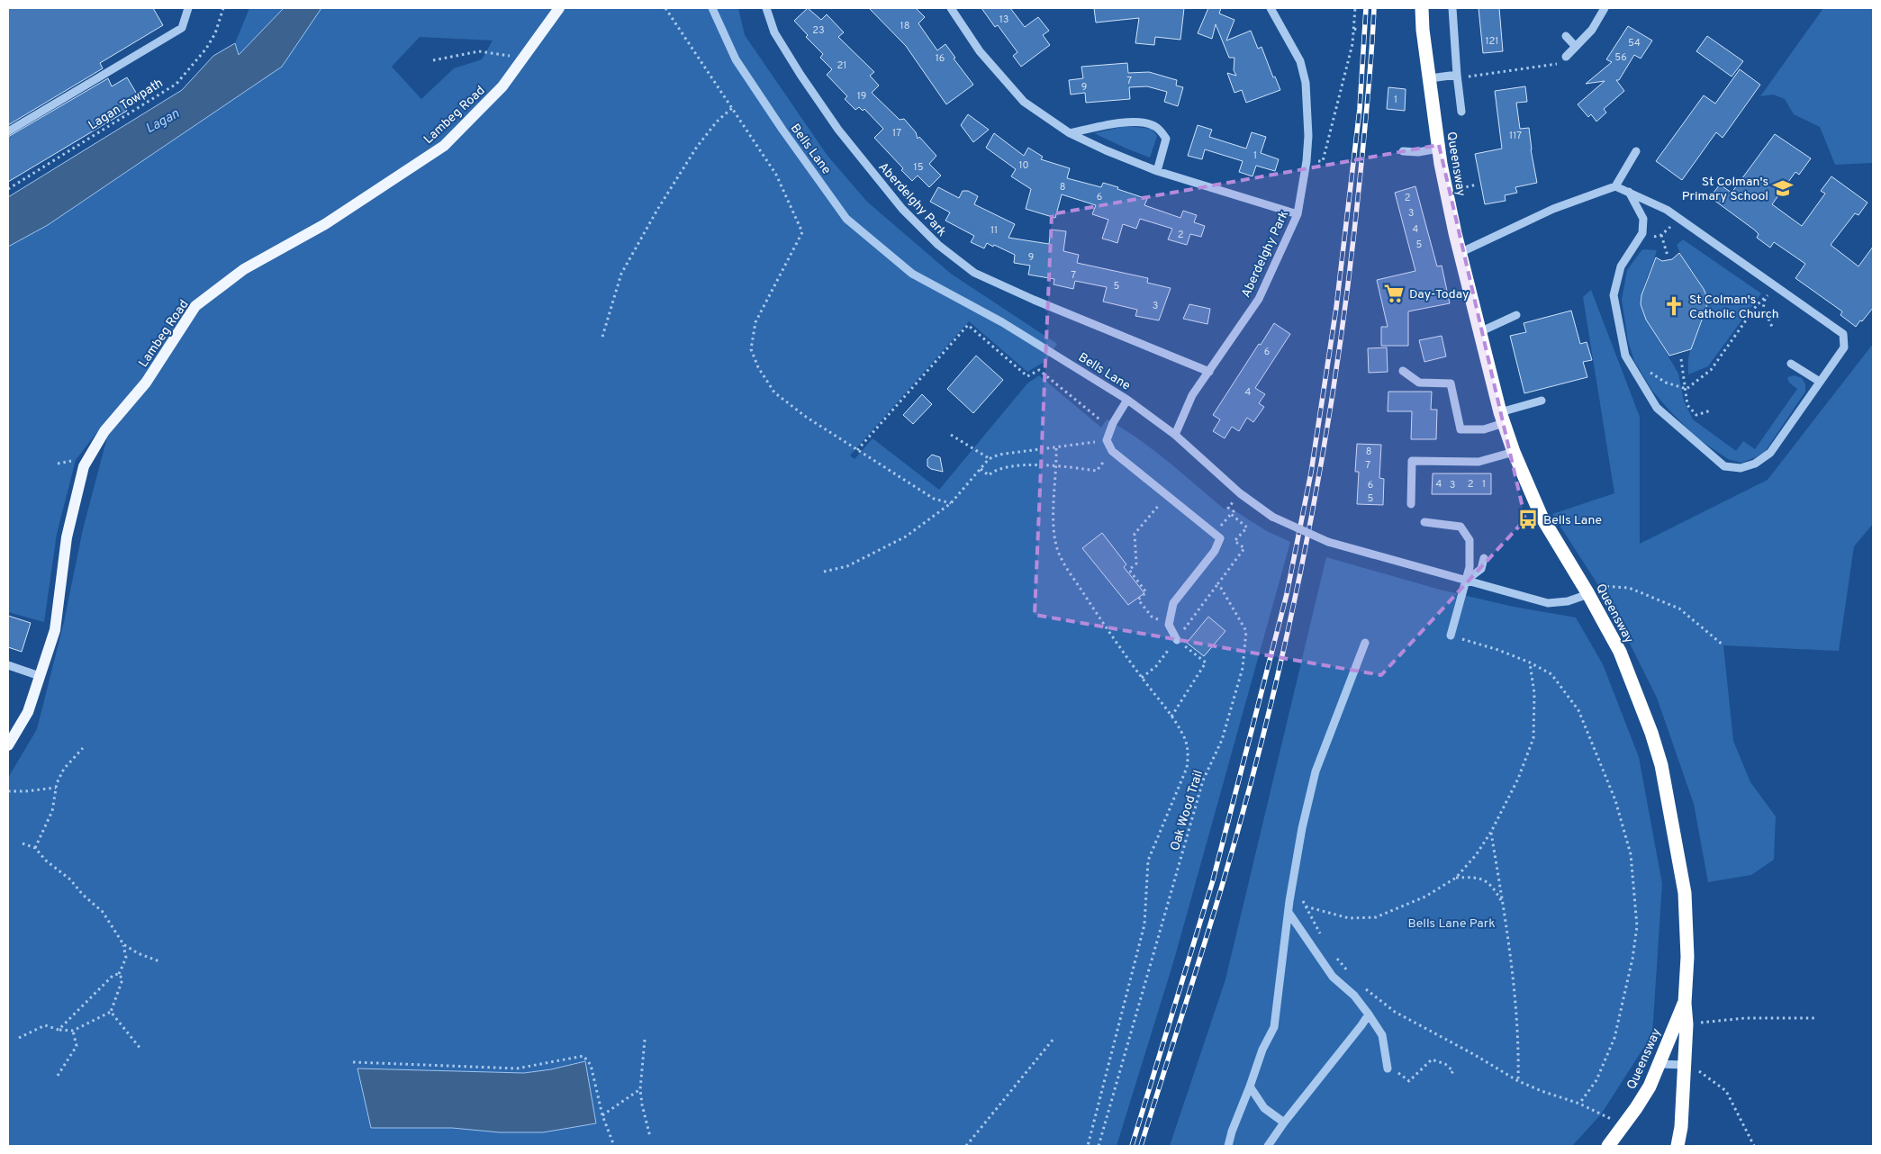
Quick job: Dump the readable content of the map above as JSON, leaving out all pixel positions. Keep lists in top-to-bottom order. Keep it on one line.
{"streets":{"highway":["Queensway"],"main road":["Lambeg Road"],"street":["Bells Lane","Aberdelghy Park"],"path":["Lagan Towpath","Oak Wood Trail"]},"crossings":[["Bells Lane","Queensway"],["Bells Lane","Aberdelghy Park"]],"water":["Lagan"],"parks":["Bells Lane Park"],"places":{"school or university":["St Colman's Primary School"],"supermarket":["Day-Today"],"church":["St Colman's Catholic Church"],"bus stop":["Bells Lane"]},"house_numbers":["13","18","23","121","54","56","16","21","7","9","19","1","17","117","1","10","15","8","6","2","3","4","11","2","5","9","7","5","3","6","4","8","7","4","2","1","6","3","5"]}
